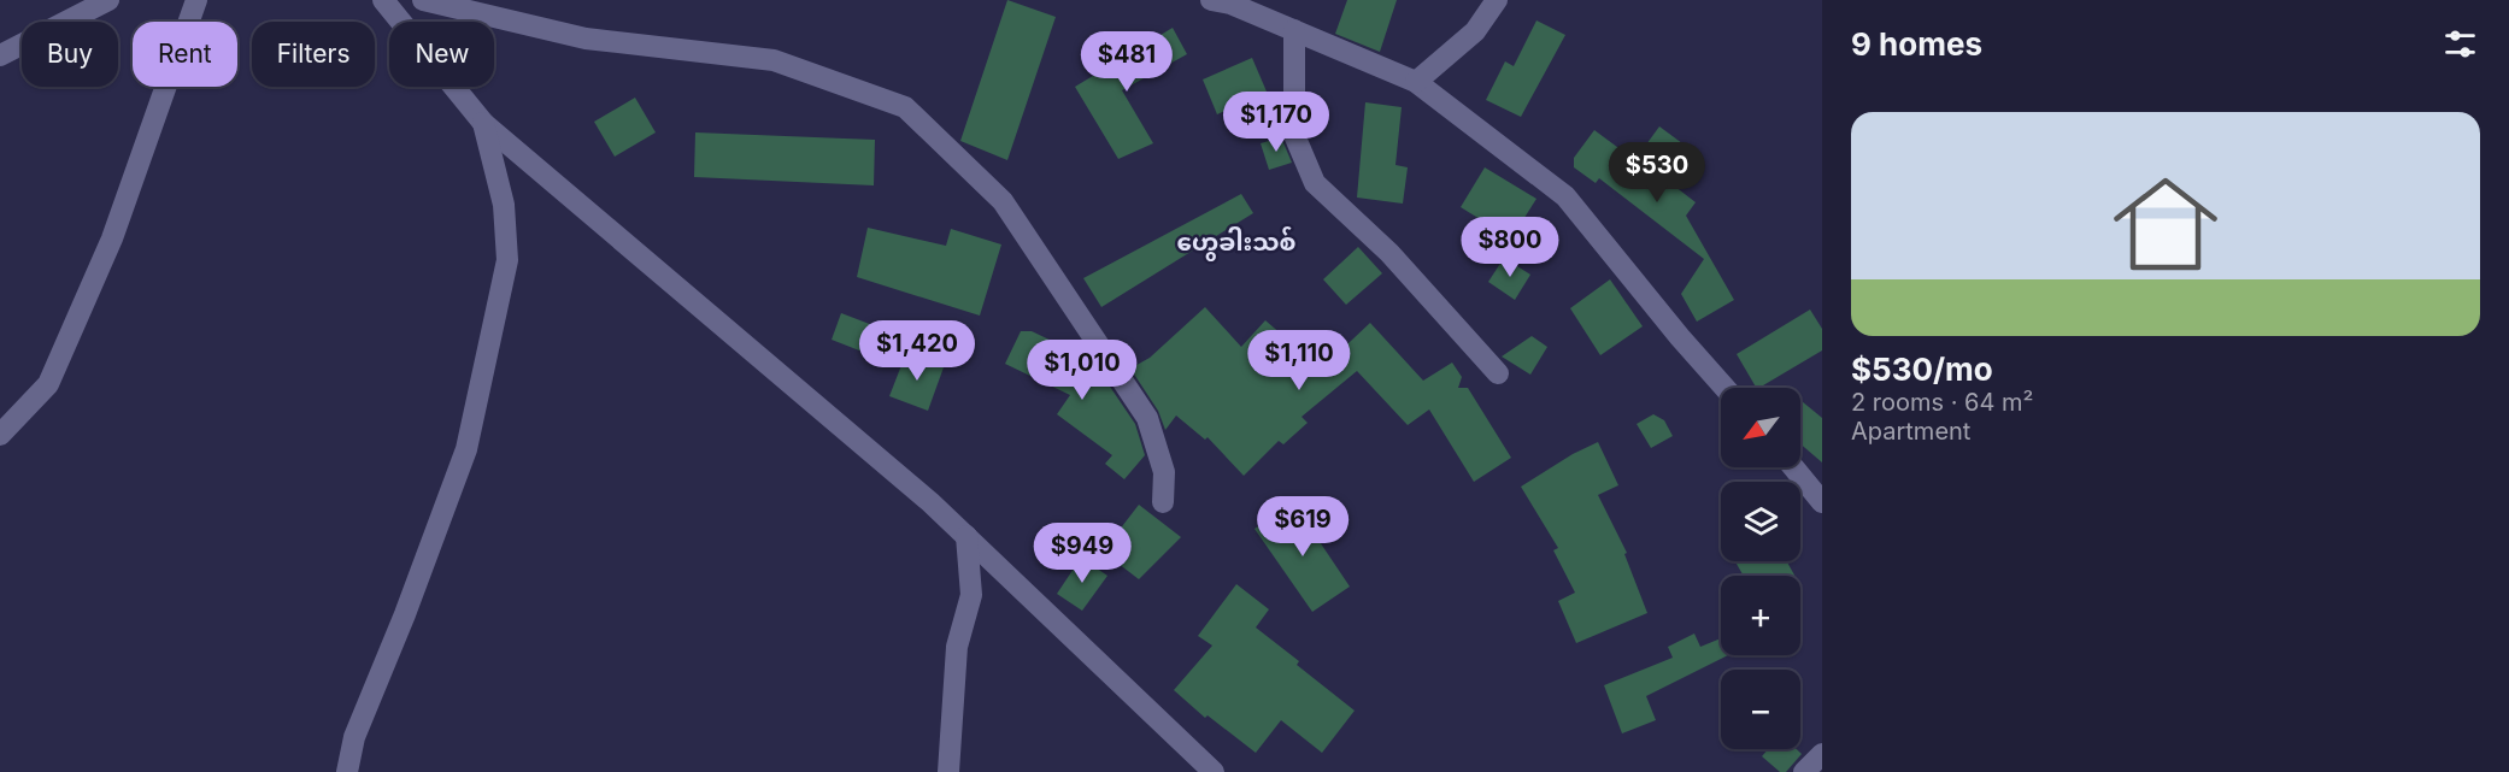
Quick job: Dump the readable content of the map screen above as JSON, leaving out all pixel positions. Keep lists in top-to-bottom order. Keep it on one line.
{"districts":["ဟွေခါးသစ်"],"north":"bottom left","page":{"heading":"9 homes","chip":["Buy","Rent","Filters","New"],"price":["$481","$1,170","$530","$800","$1,420","$1,110","$1,010","$619","$949"],"list":[{"name":"$530/mo","note":"2 rooms · 64 m² · Apartment"}],"map_buttons":["+","−"]}}
